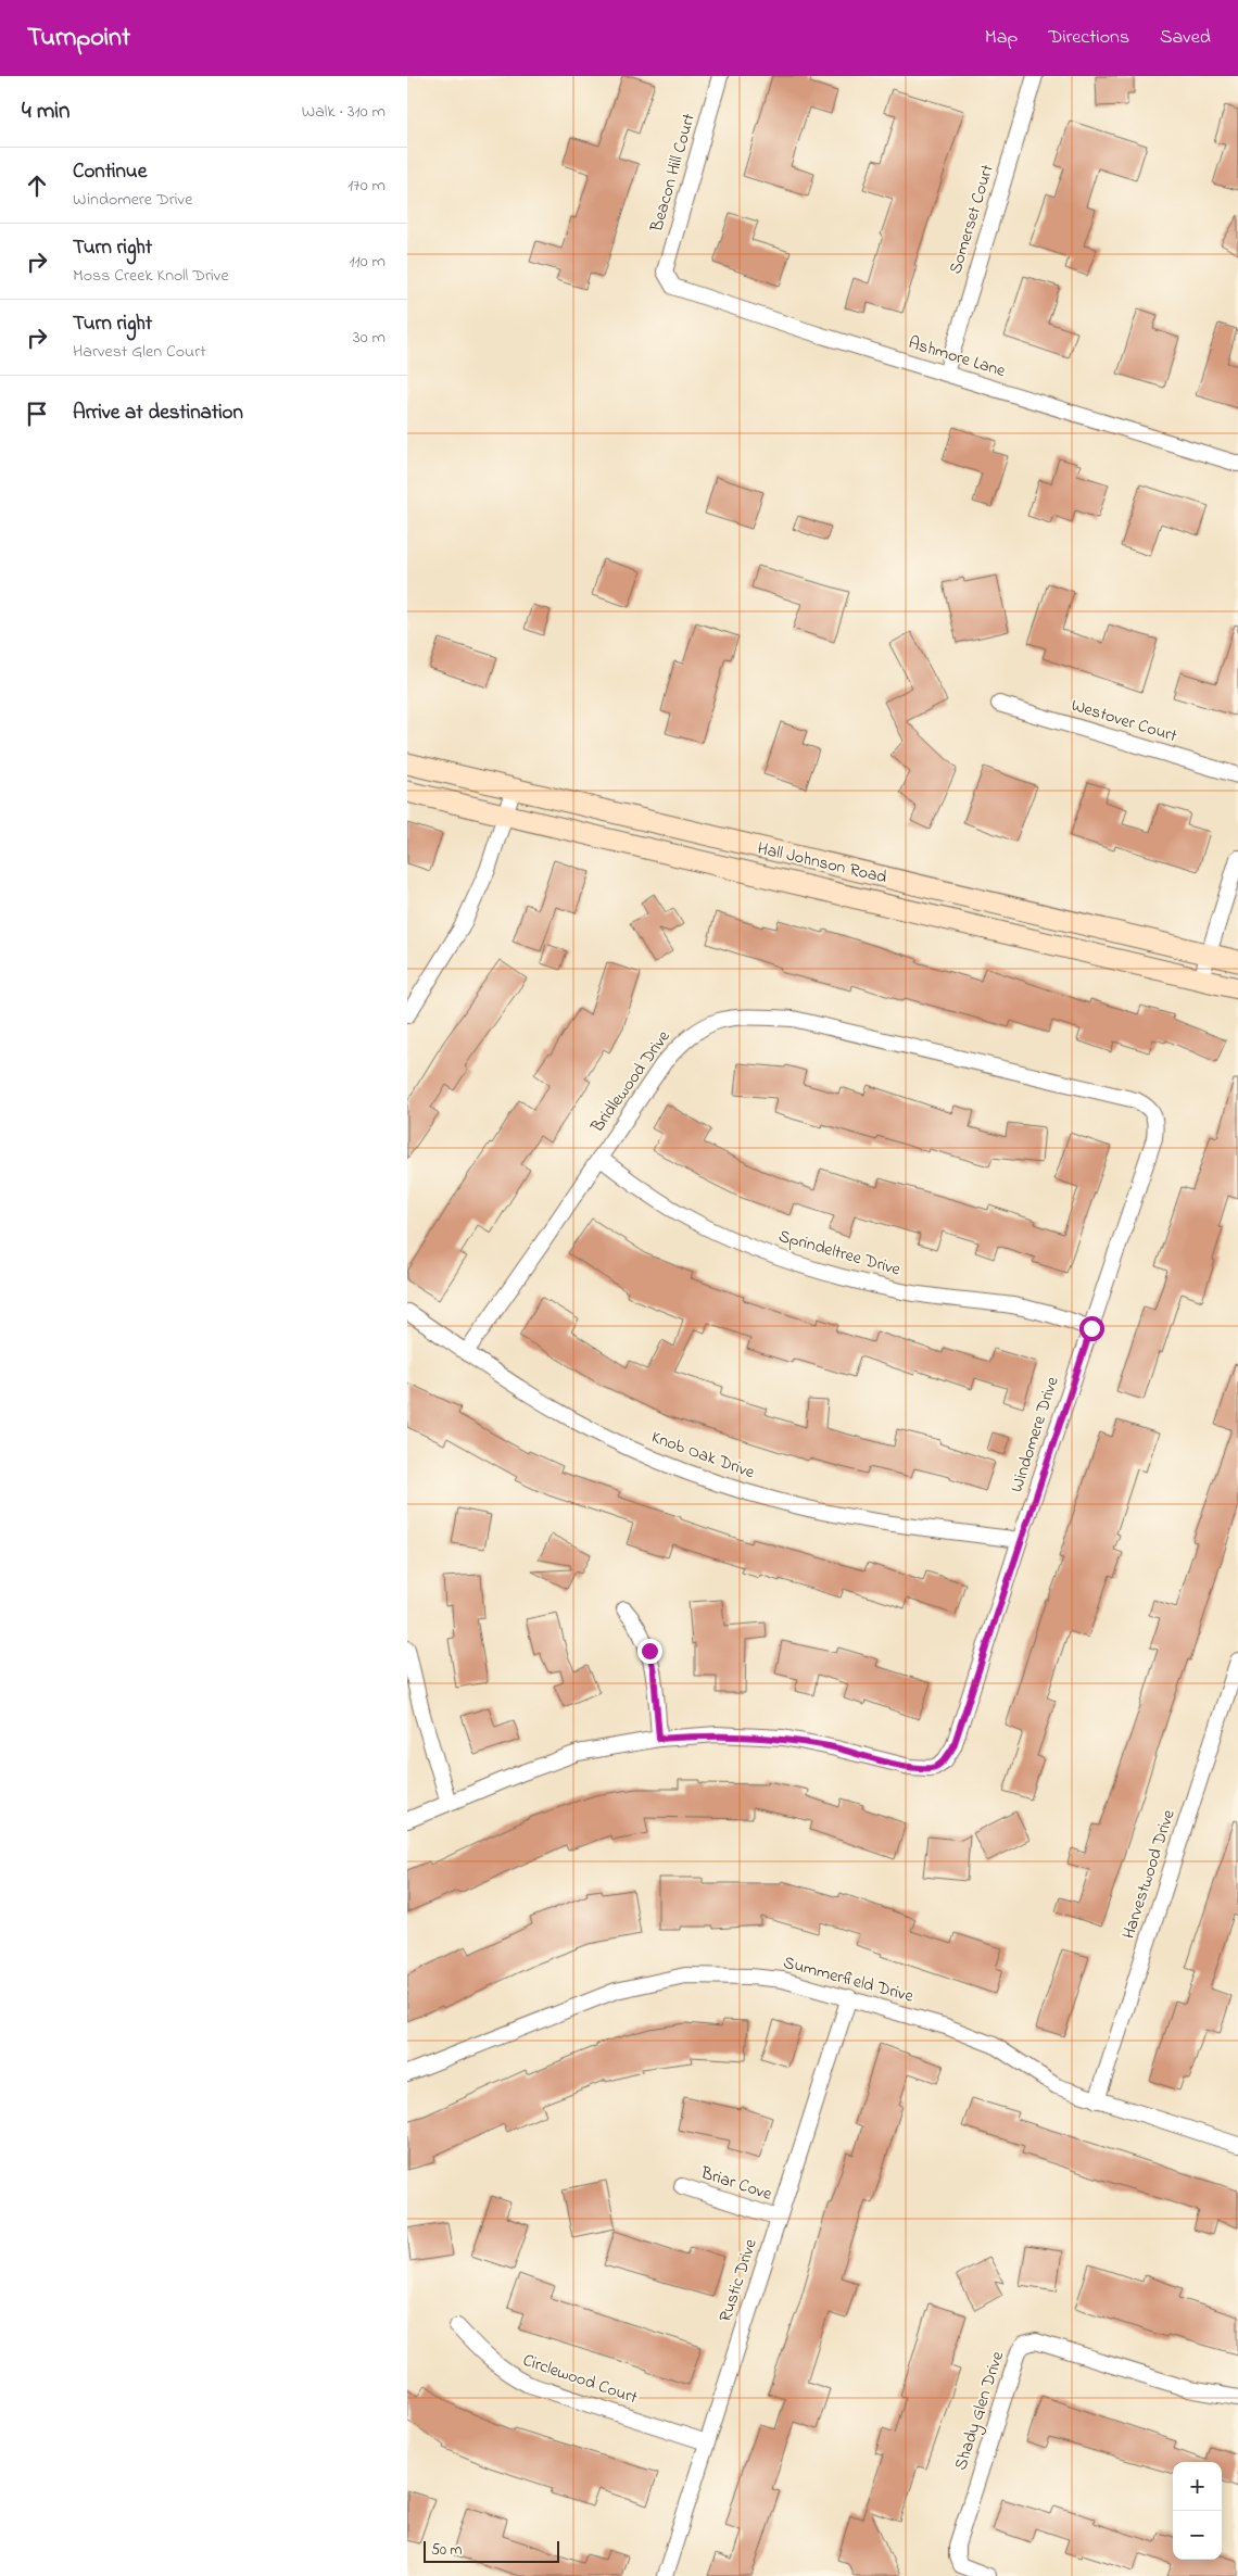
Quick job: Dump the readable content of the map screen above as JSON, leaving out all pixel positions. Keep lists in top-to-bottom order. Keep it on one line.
{"streets":{"main road":["Hall Johnson Road"],"street":["Beacon Hill Court","Somerset Court","Ashmore Lane","Westover Court","Bridlewood Drive","Sprindeltree Drive","Windomere Drive","Knob Oak Drive","Harvestwood Drive","Summerfield Drive","Briar Cove","Rustic Drive","Circlewood Court","Shady Glen Drive"]},"crossings":[["Beacon Hill Court","Ashmore Lane"],["Somerset Court","Ashmore Lane"],["Bridlewood Drive","Sprindeltree Drive"],["Bridlewood Drive","Windomere Drive"],["Bridlewood Drive","Knob Oak Drive"],["Sprindeltree Drive","Windomere Drive"],["Windomere Drive","Knob Oak Drive"],["Harvestwood Drive","Summerfield Drive"],["Summerfield Drive","Rustic Drive"],["Briar Cove","Rustic Drive"],["Rustic Drive","Circlewood Court"]],"scale_bar":"50 m","page":{"header":"Turnpoint","nav":["Map","Directions","Saved"],"heading":["4 min","Walk · 310 m"],"list":[["Continue","Windomere Drive","170 m"],["Turn right","Moss Creek Knoll Drive","110 m"],["Turn right","Harvest Glen Court","30 m"],"Arrive at destination"],"map_buttons":["+","−"],"scale":"50 m"}}
